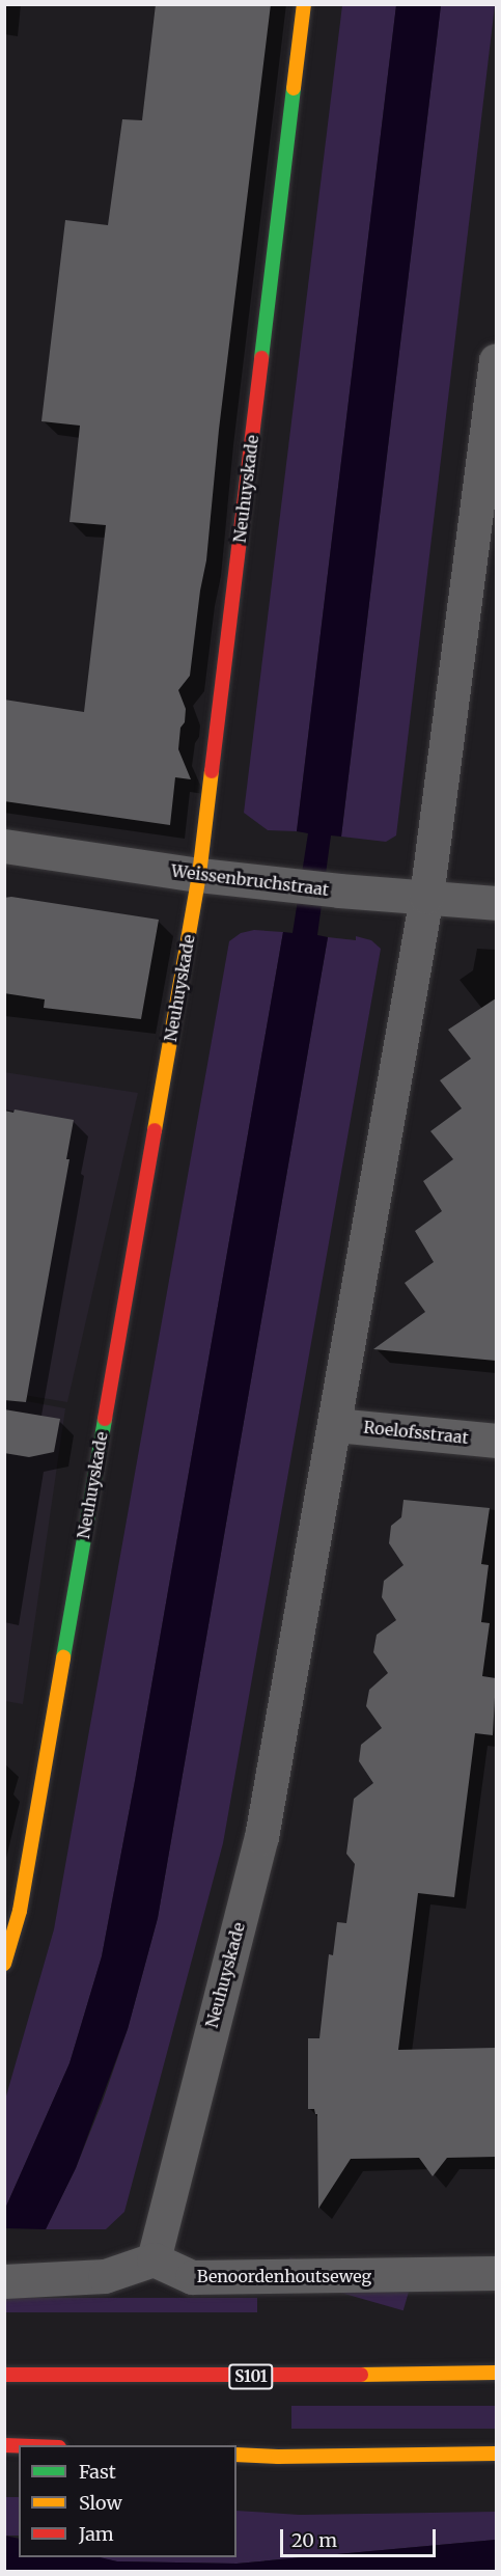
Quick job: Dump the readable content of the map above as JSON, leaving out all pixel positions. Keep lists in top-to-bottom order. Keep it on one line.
{"streets":{"street":["Neuhuyskade","Weissenbruchstraat","Roelofsstraat","Benoordenhoutseweg","S101"]},"crossings":[["Neuhuyskade","Weissenbruchstraat"],["Neuhuyskade","Roelofsstraat"],["Neuhuyskade","Benoordenhoutseweg"]],"legend":["Fast","Slow","Jam"],"scale_bar":"20 m"}
